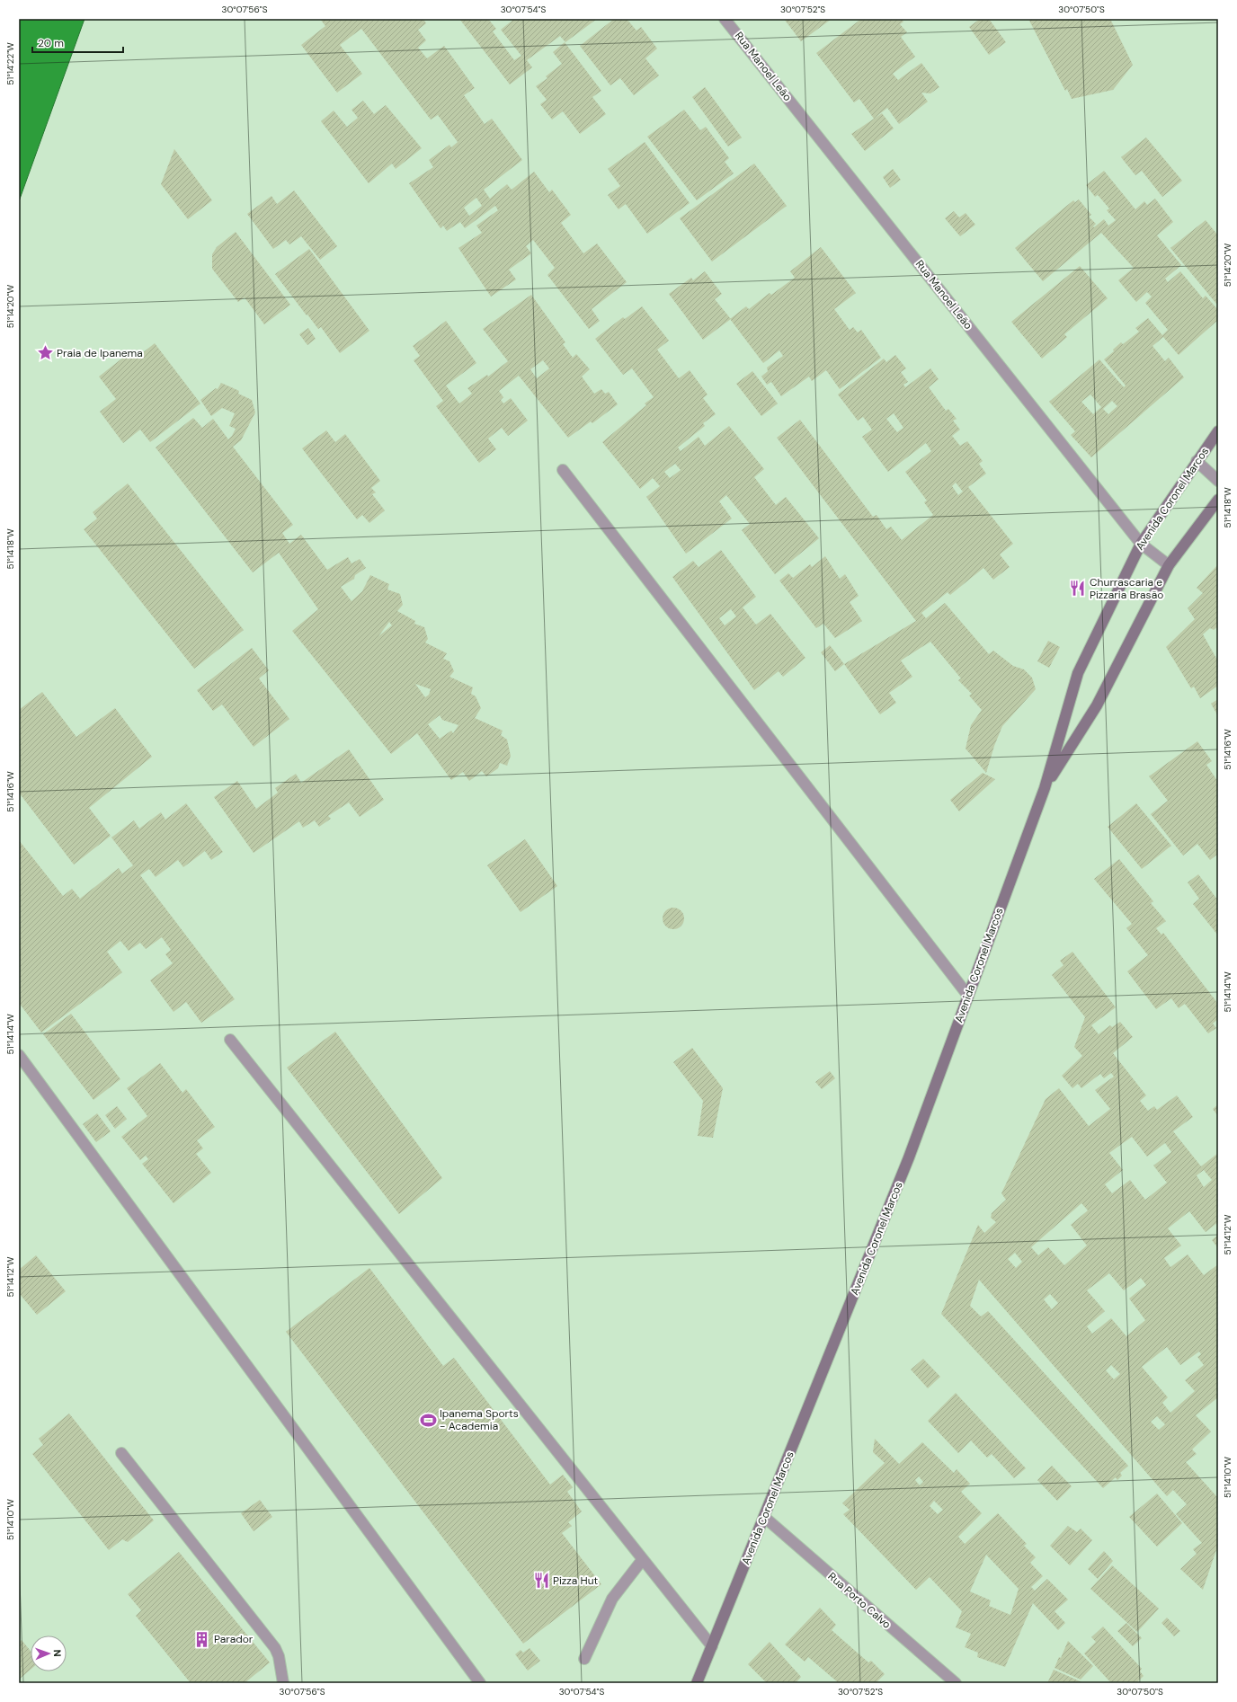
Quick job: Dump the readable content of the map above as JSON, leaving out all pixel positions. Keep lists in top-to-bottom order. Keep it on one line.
{"streets":{"main road":["Avenida Coronel Marcos"],"street":["Rua Manoel Leão","Rua Porto Calvo"]},"crossings":[["Rua Manoel Leão","Avenida Coronel Marcos"],["Avenida Coronel Marcos","Rua Porto Calvo"]],"places":{"place":["Praia de Ipanema"],"restaurant":["Churrascaria e Pizzaria Brasão","Pizza Hut"],"sports":["Ipanema Sports - Academia"],"building":["Parador"]},"scale_bar":"20 m","north":"right","coordinates":["30°07'56\"S","30°07'54\"S","30°07'52\"S","30°07'50\"S","51°14'22\"W","51°14'20\"W","51°14'18\"W","51°14'16\"W","51°14'14\"W","51°14'12\"W","51°14'10\"W"]}
